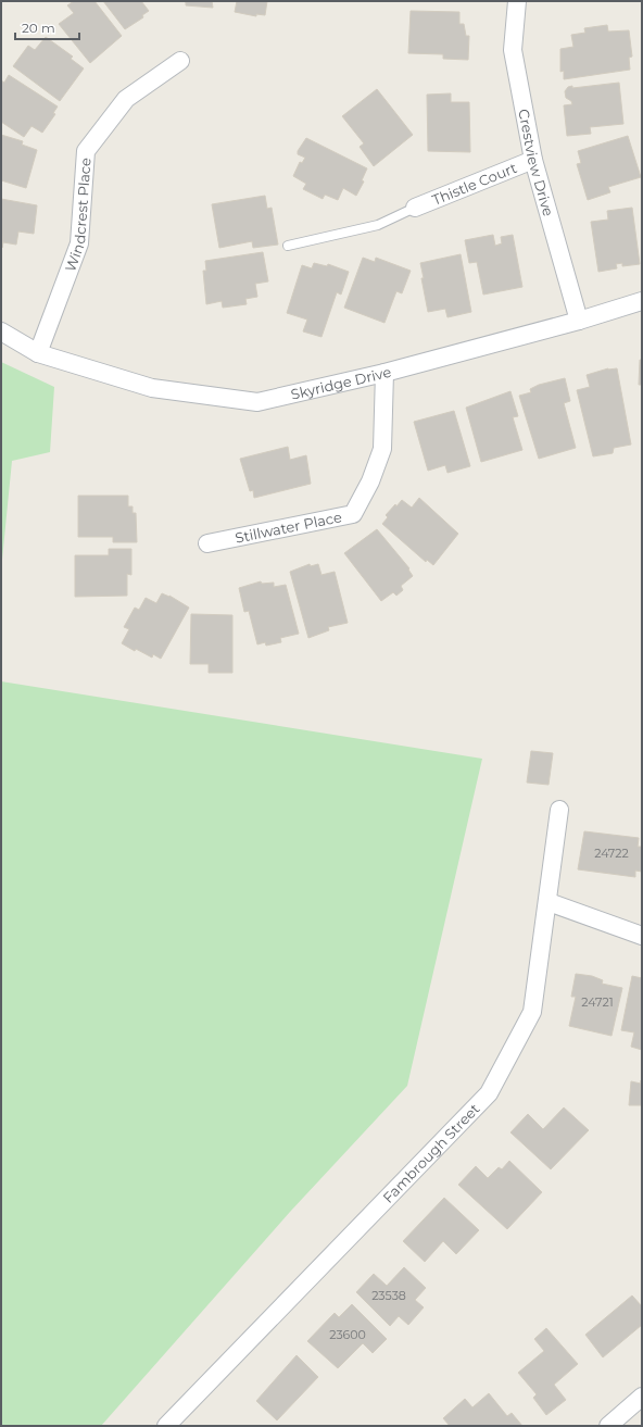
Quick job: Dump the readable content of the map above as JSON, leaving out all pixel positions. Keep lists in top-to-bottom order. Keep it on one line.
{"streets":{"street":["Crestview Drive","Thistle Court","Windcrest Place","Skyridge Drive","Stillwater Place","Fambrough Street"]},"crossings":[["Crestview Drive","Thistle Court"],["Crestview Drive","Skyridge Drive"],["Windcrest Place","Skyridge Drive"],["Skyridge Drive","Stillwater Place"]],"house_numbers":["24722","24721","23538","23600"],"scale_bar":"20 m"}
